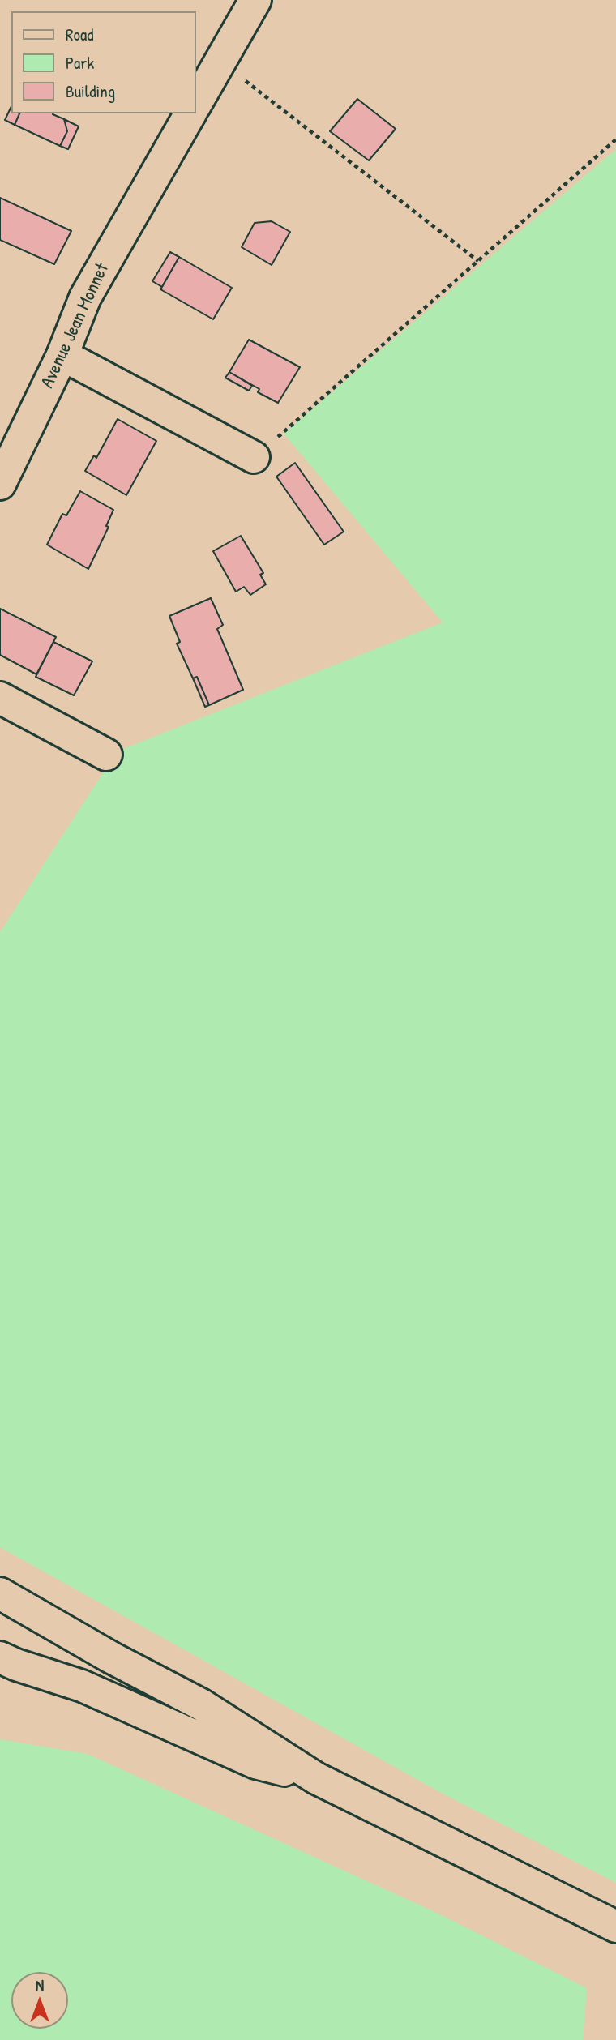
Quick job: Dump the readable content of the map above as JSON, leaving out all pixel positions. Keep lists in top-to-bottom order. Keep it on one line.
{"streets":{"main road":["Avenue Jean Monnet"]},"legend":["Road","Park","Building"],"north":"top"}
